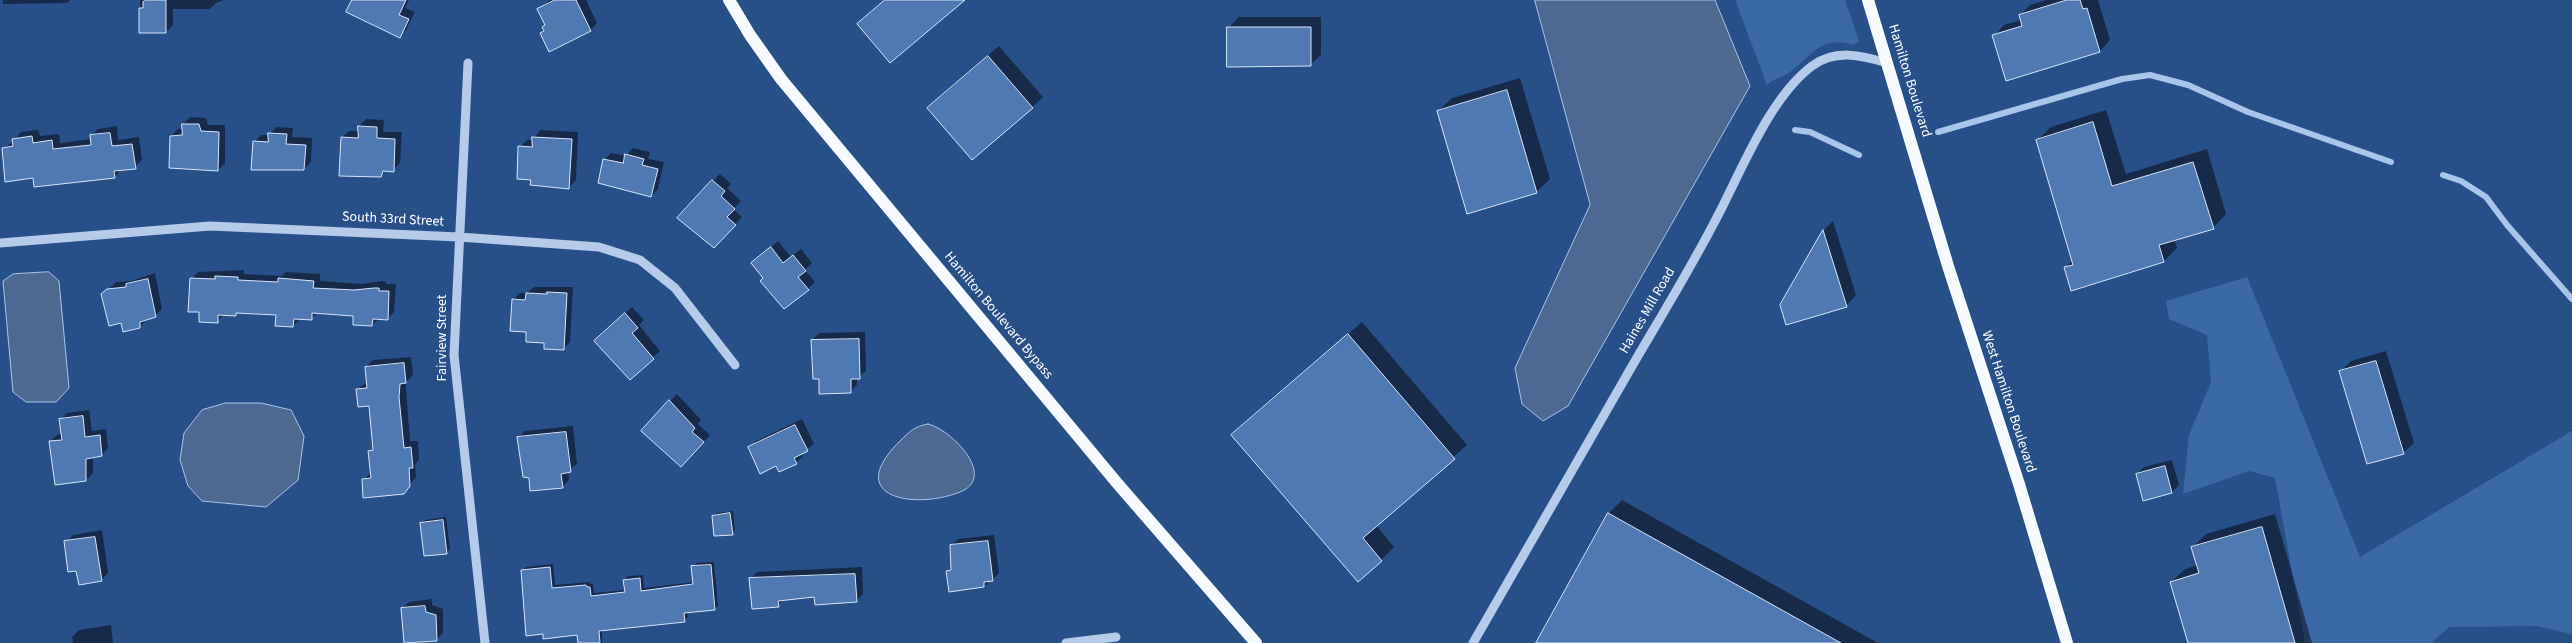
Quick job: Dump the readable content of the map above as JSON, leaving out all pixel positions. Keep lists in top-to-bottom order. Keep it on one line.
{"streets":{"main road":["Hamilton Boulevard","Hamilton Boulevard Bypass","West Hamilton Boulevard"],"street":["South 33rd Street","Haines Mill Road","Fairview Street"]},"crossings":[["Hamilton Boulevard","Haines Mill Road"],["Hamilton Boulevard","West Hamilton Boulevard"],["South 33rd Street","Fairview Street"]]}
